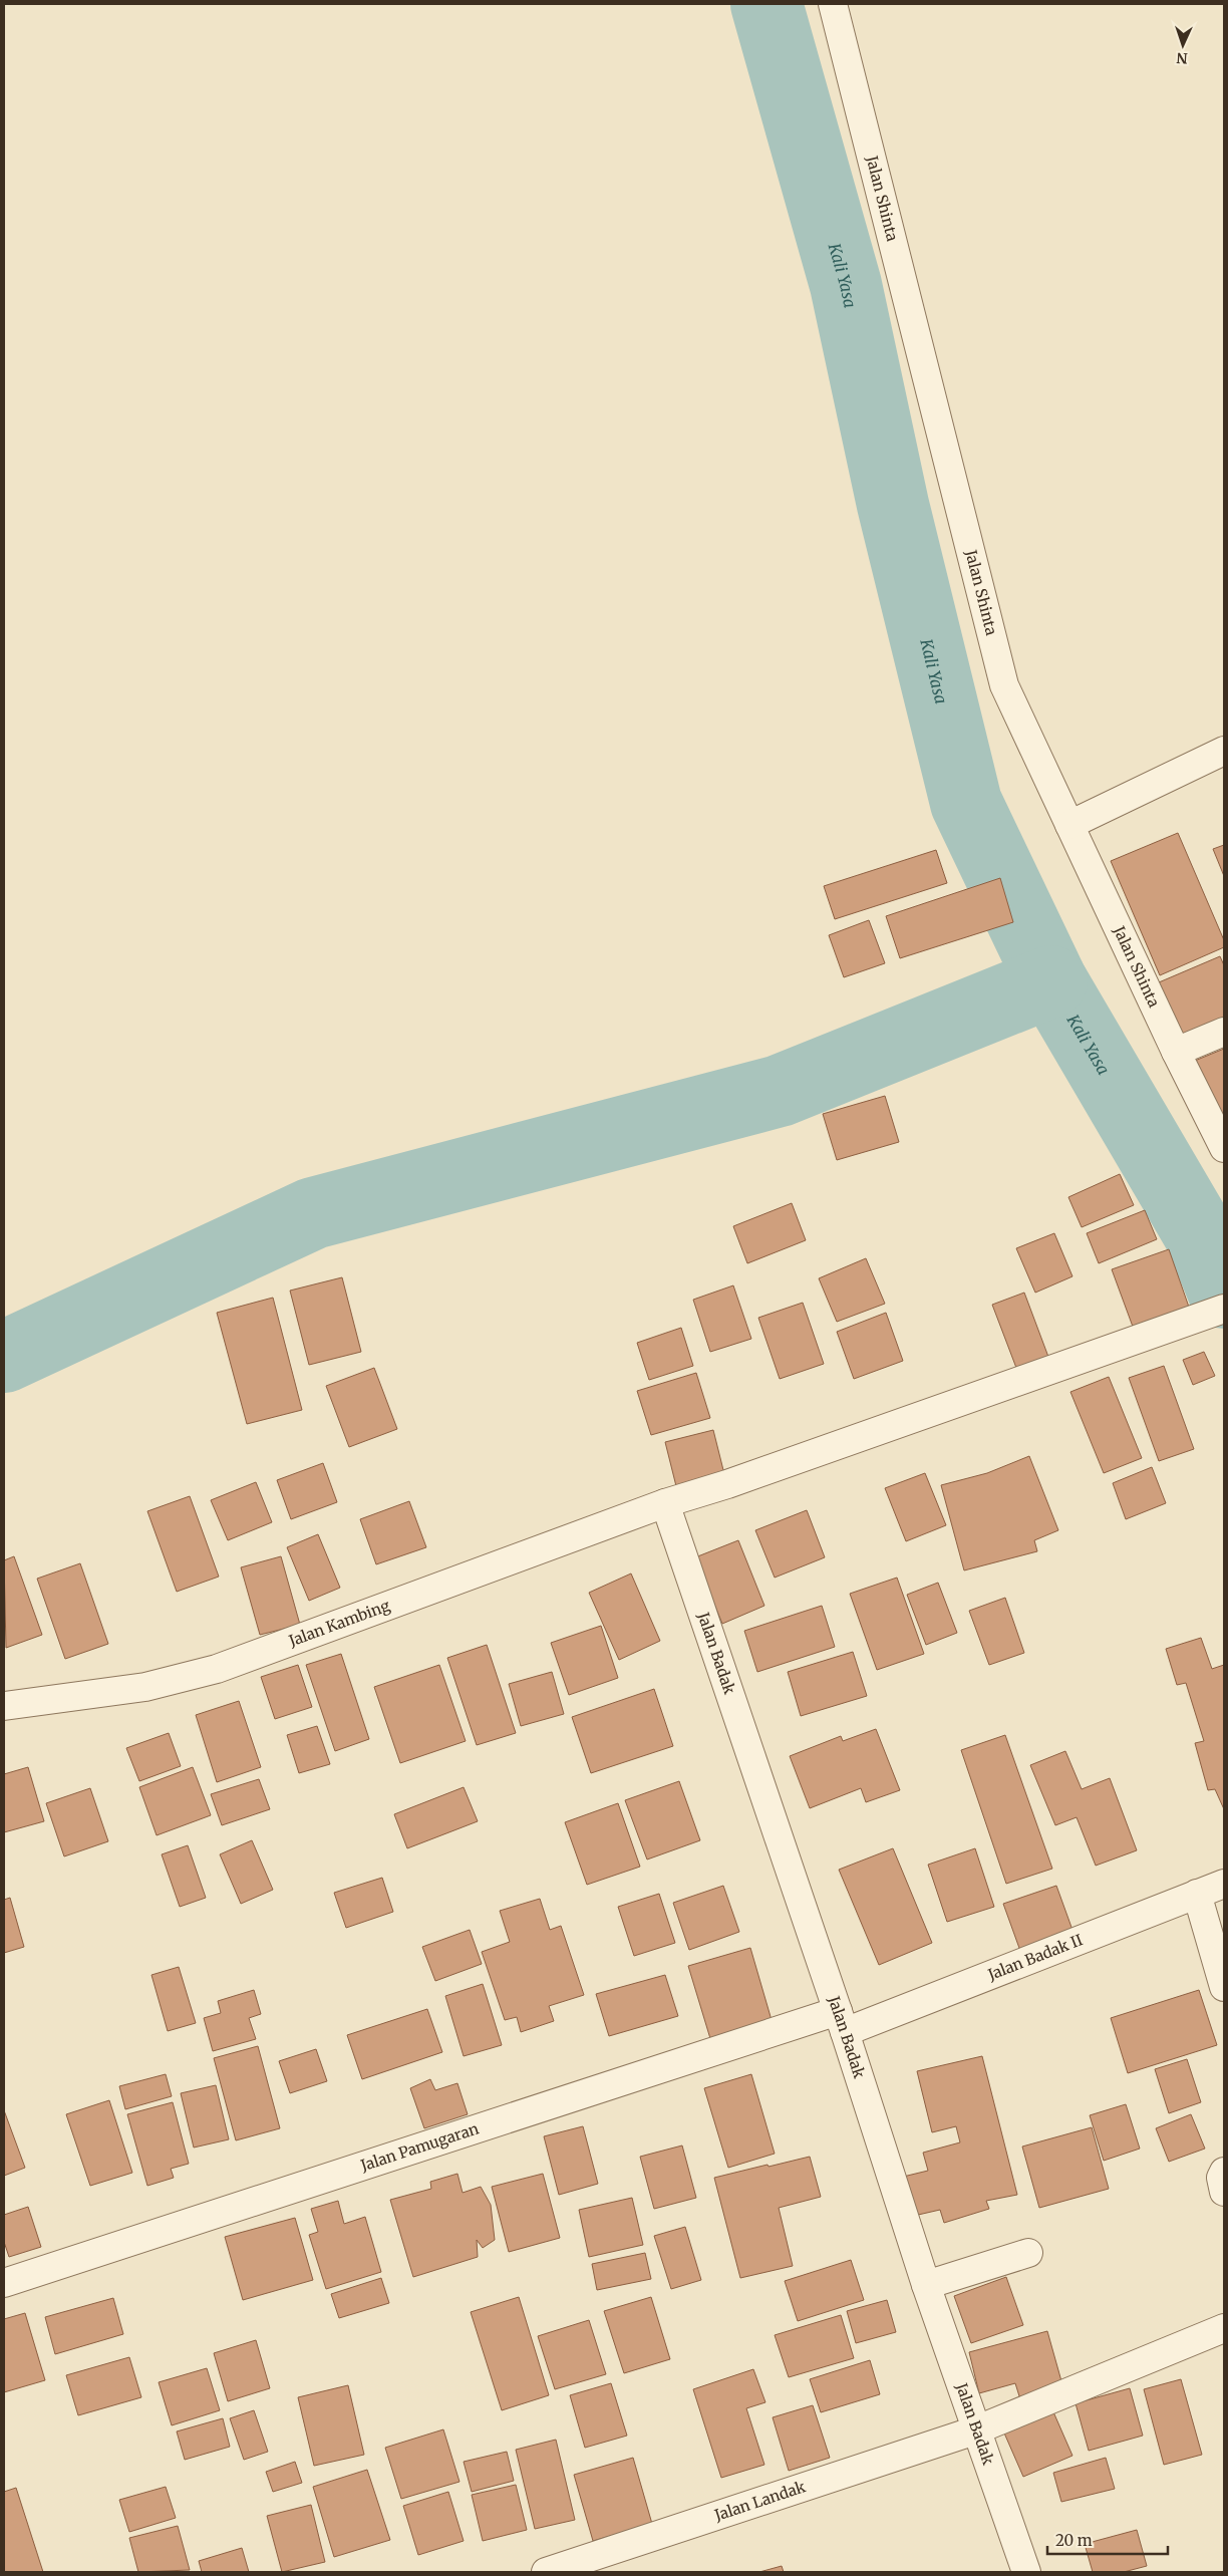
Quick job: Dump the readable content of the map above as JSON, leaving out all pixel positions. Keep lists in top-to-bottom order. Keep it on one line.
{"streets":{"street":["Jalan Shinta","Jalan Kambing","Jalan Badak","Jalan Badak II","Jalan Pamugaran","Jalan Landak"]},"crossings":[["Jalan Kambing","Jalan Badak"],["Jalan Badak","Jalan Badak II"],["Jalan Badak","Jalan Pamugaran"],["Jalan Badak","Jalan Landak"],["Jalan Badak II","Jalan Pamugaran"]],"water":["Kali Yasa"],"scale_bar":"20 m","north":"bottom"}
